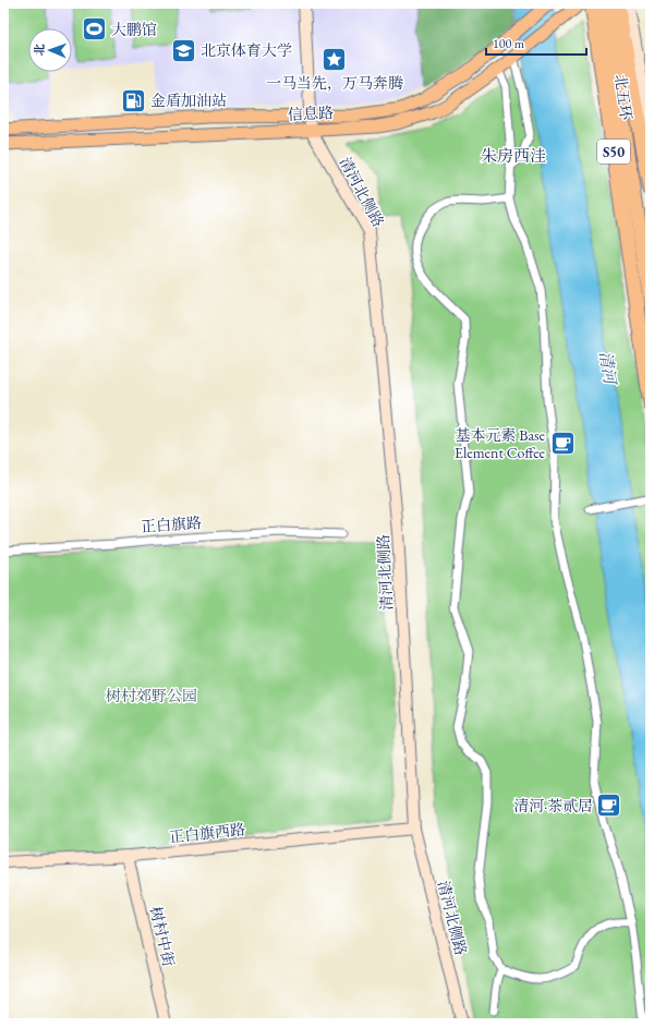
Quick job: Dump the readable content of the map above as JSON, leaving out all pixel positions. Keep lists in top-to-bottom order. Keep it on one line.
{"streets":{"highway":["北五环","S50"],"main road":["信息路"],"street":["清河北侧路","正白旗路","正白旗西路","树村中街"]},"crossings":[["北五环","信息路"],["信息路","清河北侧路"],["清河北侧路","正白旗西路"],["正白旗西路","树村中街"]],"districts":["朱房西洼"],"water":["清河"],"parks":["树村郊野公园"],"places":{"sports":["大鹏馆"],"school or university":["北京体育大学"],"place":["一马当先，万马奔腾"],"fuel station":["金盾加油站"],"cafe":["基本元素 Base Element Coffee","清河·茶贰居"]},"scale_bar":"100 m","north":"left"}
